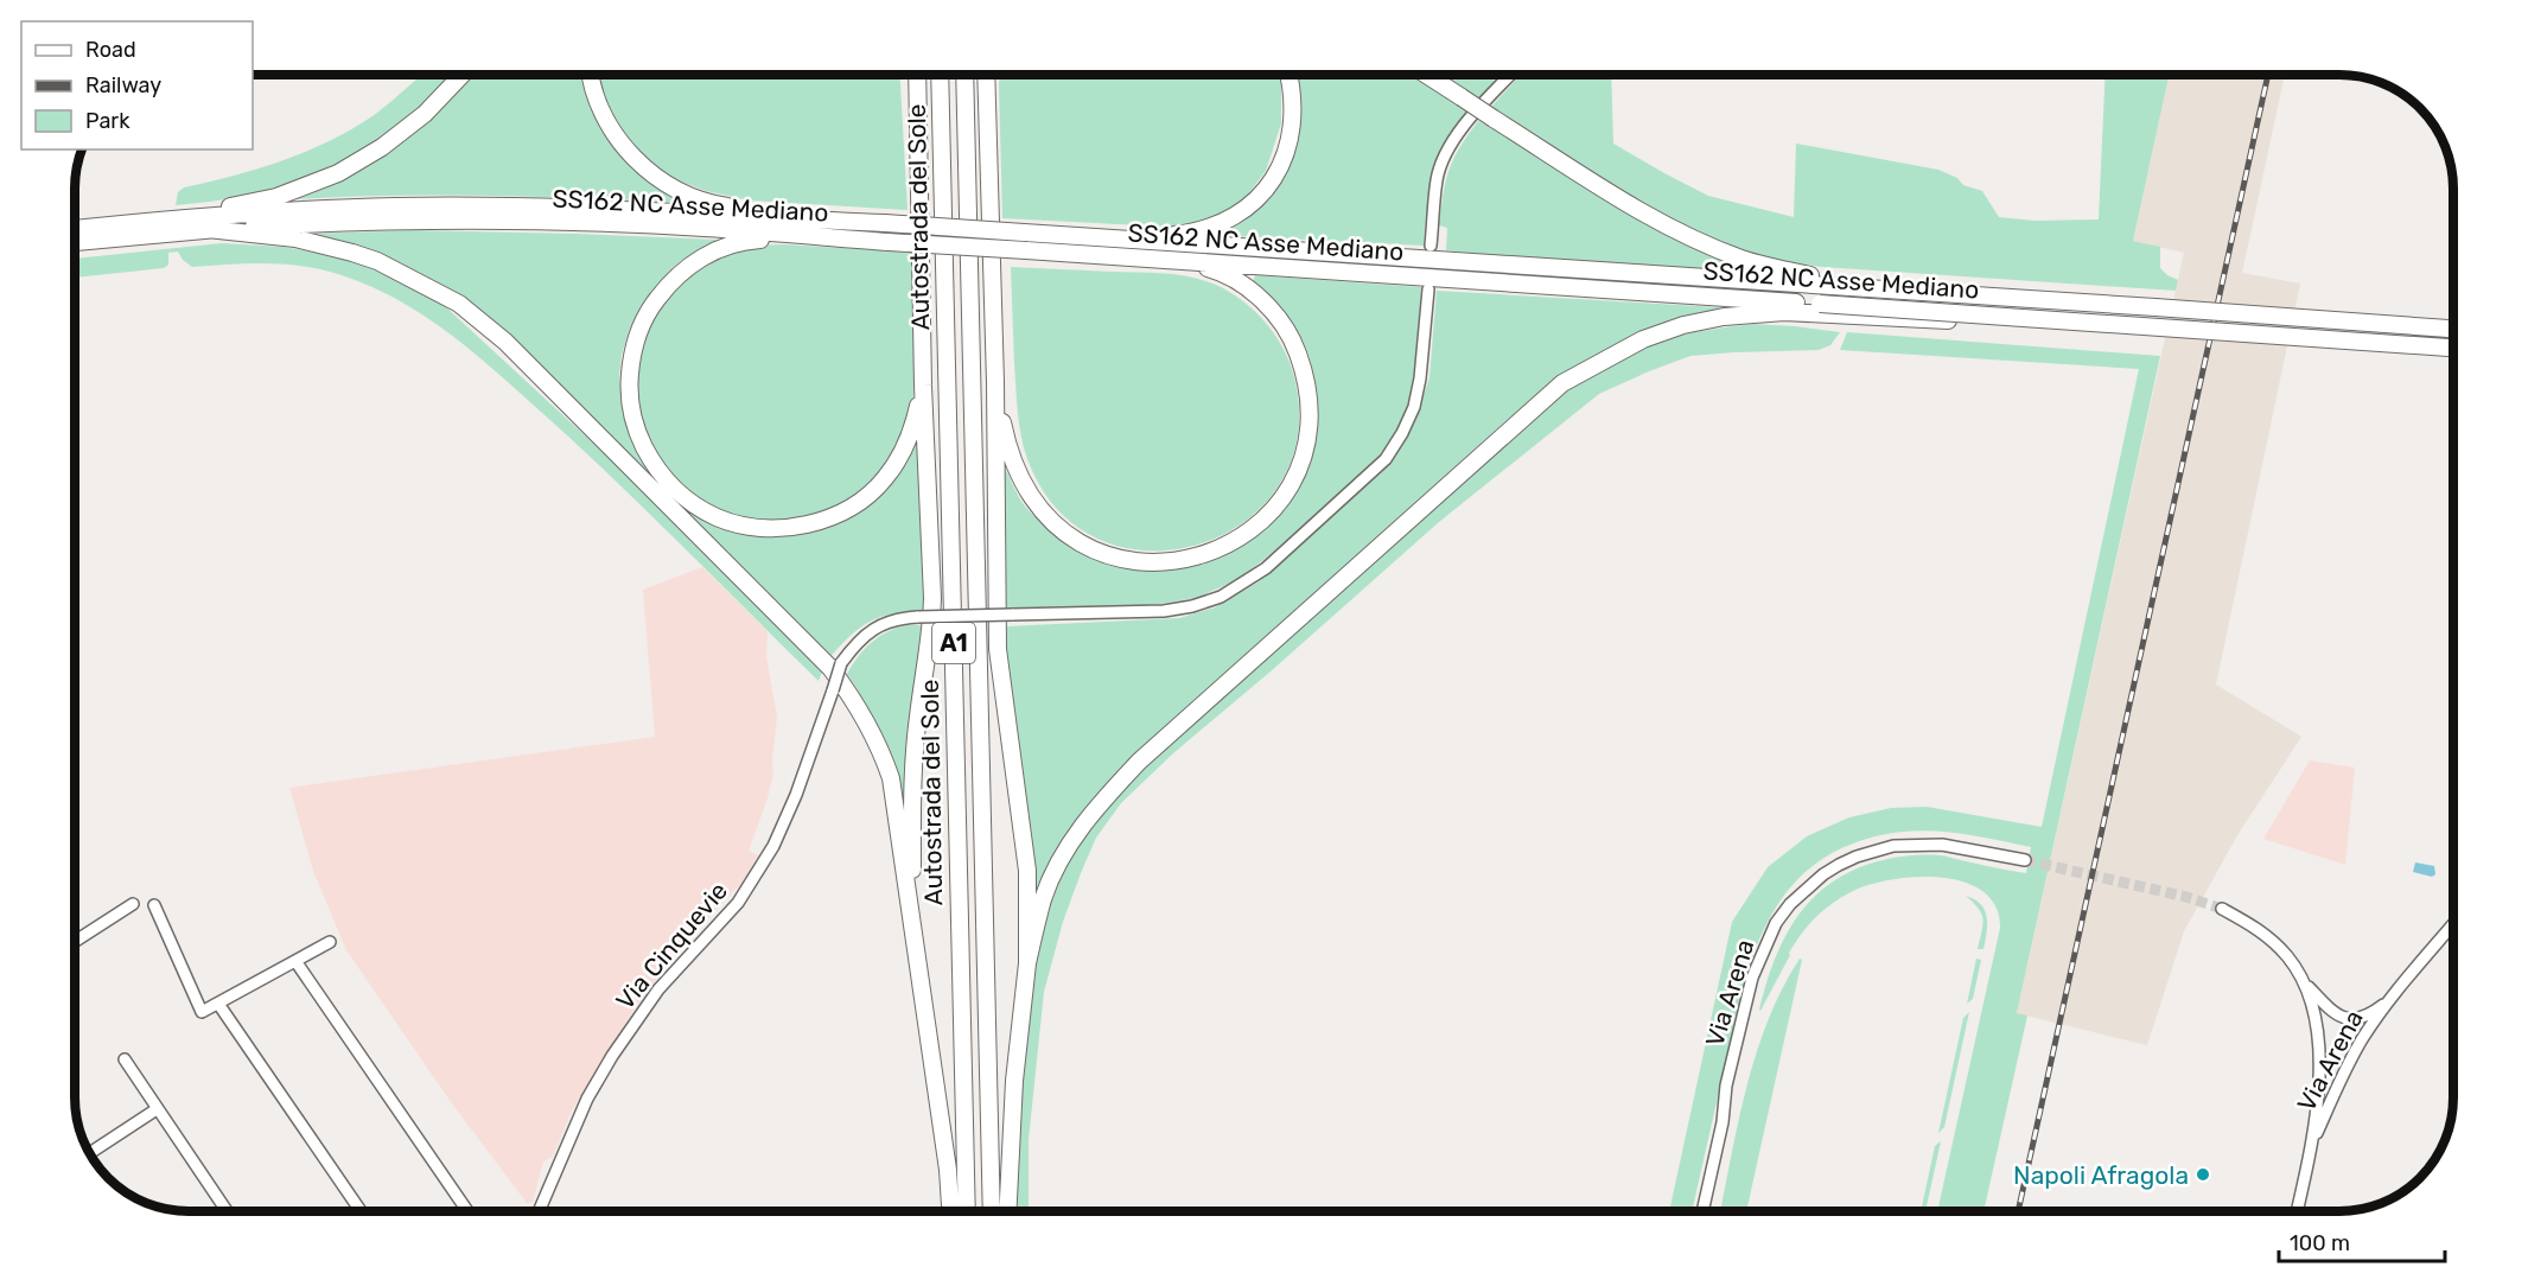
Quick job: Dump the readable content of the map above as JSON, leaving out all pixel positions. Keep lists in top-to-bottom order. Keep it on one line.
{"streets":{"highway":["SS162 NC Asse Mediano","Autostrada del Sole","A1"],"street":["Via Cinquevie","Via Arena"]},"places":["Napoli Afragola"],"legend":["Road","Railway","Park"],"scale_bar":"100 m"}
